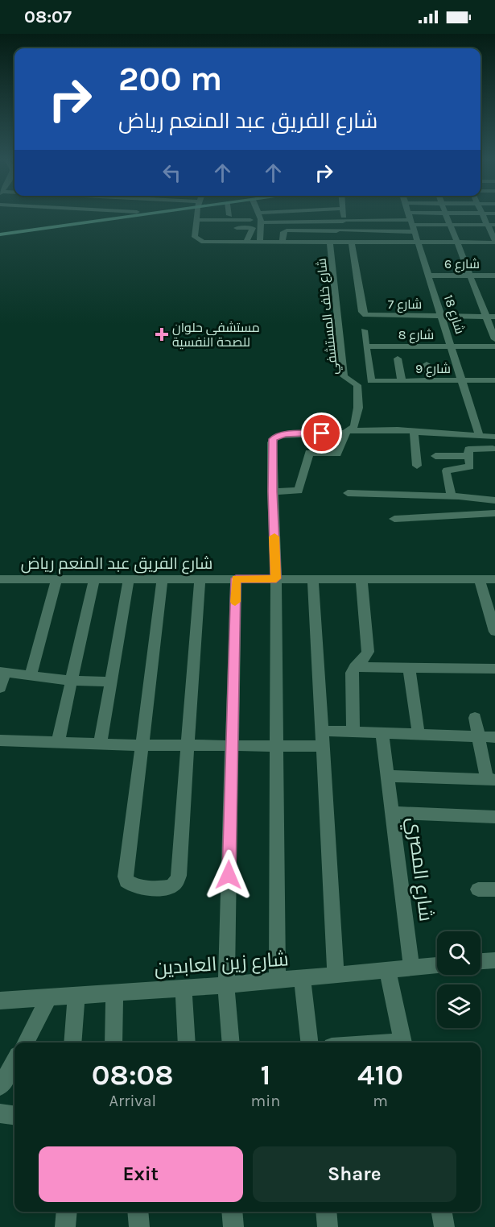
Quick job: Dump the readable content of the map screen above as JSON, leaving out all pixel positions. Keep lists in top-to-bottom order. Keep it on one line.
{"streets":{"street":["شارع 6","شارع 7","شارع 18","شارع خلف المستشفي","شارع 8","شارع 9","شارع الفريق عبد المنعم رياض","شارع المصري","شارع زين العابدين"]},"crossings":[["شارع 6","شارع 18"],["شارع 7","شارع 18"],["شارع 18","شارع 8"],["شارع 18","شارع 9"],["شارع 8","شارع 9"],["شارع المصري","شارع زين العابدين"]],"places":{"health":["مستشفي حلوان للصحة النفسية"]},"page":{"status":"08:07","turn":["200 m","شارع الفريق عبد المنعم رياض"],"eta":["08:08","Arrival","1","min","410","m"],"buttons":["Exit","Share"]}}
